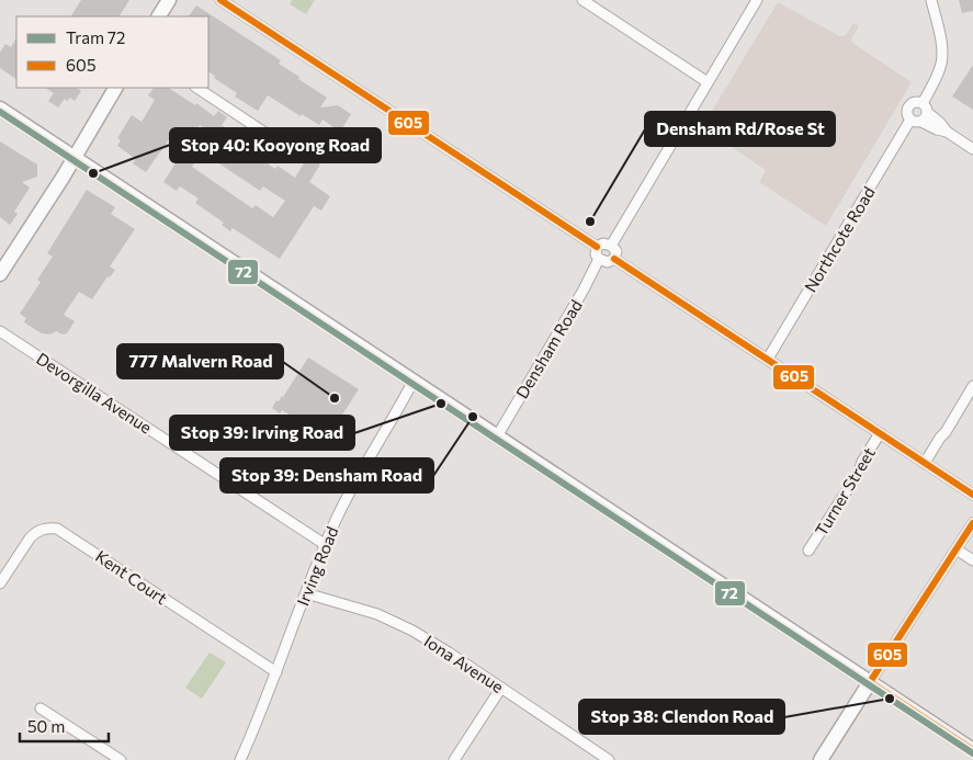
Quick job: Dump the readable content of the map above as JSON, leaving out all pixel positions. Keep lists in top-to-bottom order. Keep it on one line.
{"streets":{"street":["Northcote Road","Densham Road","Devorgilla Avenue","Turner Street","Irving Road","Kent Court","Iona Avenue"]},"crossings":[["Devorgilla Avenue","Irving Road"],["Irving Road","Kent Court"],["Irving Road","Iona Avenue"]],"places":["Stop 40: Kooyong Road","Densham Rd/Rose St","777 Malvern Road","Stop 39: Irving Road","Stop 39: Densham Road","Stop 38: Clendon Road"],"lines":["transit line 605","tram line 72"],"legend":["Tram 72","605"],"scale_bar":"50 m"}
